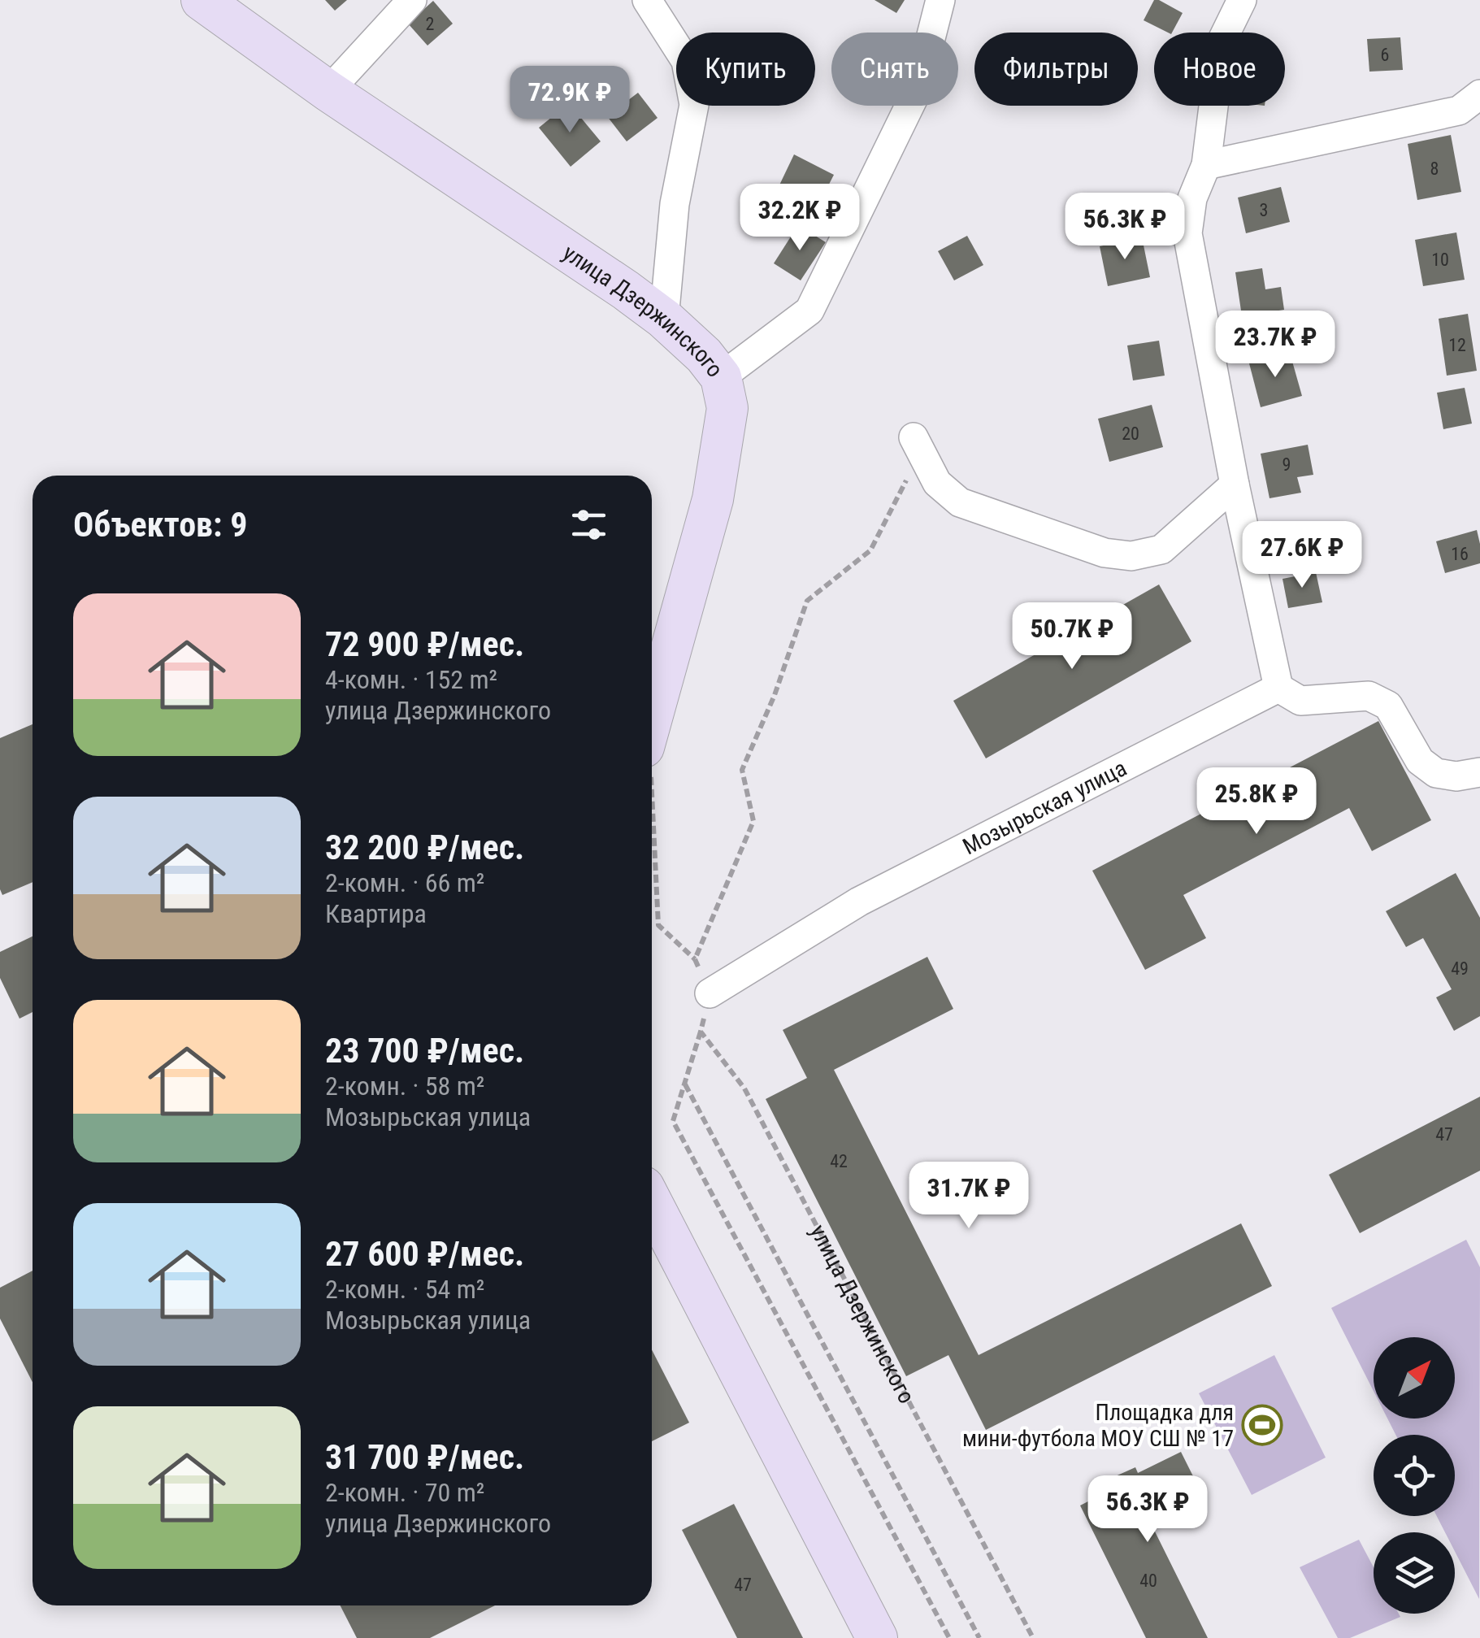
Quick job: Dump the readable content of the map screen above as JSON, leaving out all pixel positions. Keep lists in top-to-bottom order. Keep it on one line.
{"streets":{"street":["улица Дзержинского","Мозырьская улица"]},"places":{"sports":["Площадка для мини-футбола МОУ СШ № 17"]},"house_numbers":["2","6","8","3","10","12","20","9","16","49","47","42","40","47"],"north":"top right","page":{"chip":["Купить","Снять","Фильтры","Новое"],"price":["72.9K ₽","32.2K ₽","56.3K ₽","23.7K ₽","27.6K ₽","50.7K ₽","25.8K ₽","31.7K ₽","56.3K ₽"],"heading":"Объектов: 9","list":[{"name":"72 900 ₽/мес.","note":"4-комн. · 152 m² · улица Дзержинского"},{"name":"32 200 ₽/мес.","note":"2-комн. · 66 m² · Квартира"},{"name":"23 700 ₽/мес.","note":"2-комн. · 58 m² · Мозырьская улица"},{"name":"27 600 ₽/мес.","note":"2-комн. · 54 m² · Мозырьская улица"},{"name":"31 700 ₽/мес.","note":"2-комн. · 70 m² · улица Дзержинского"}]}}
